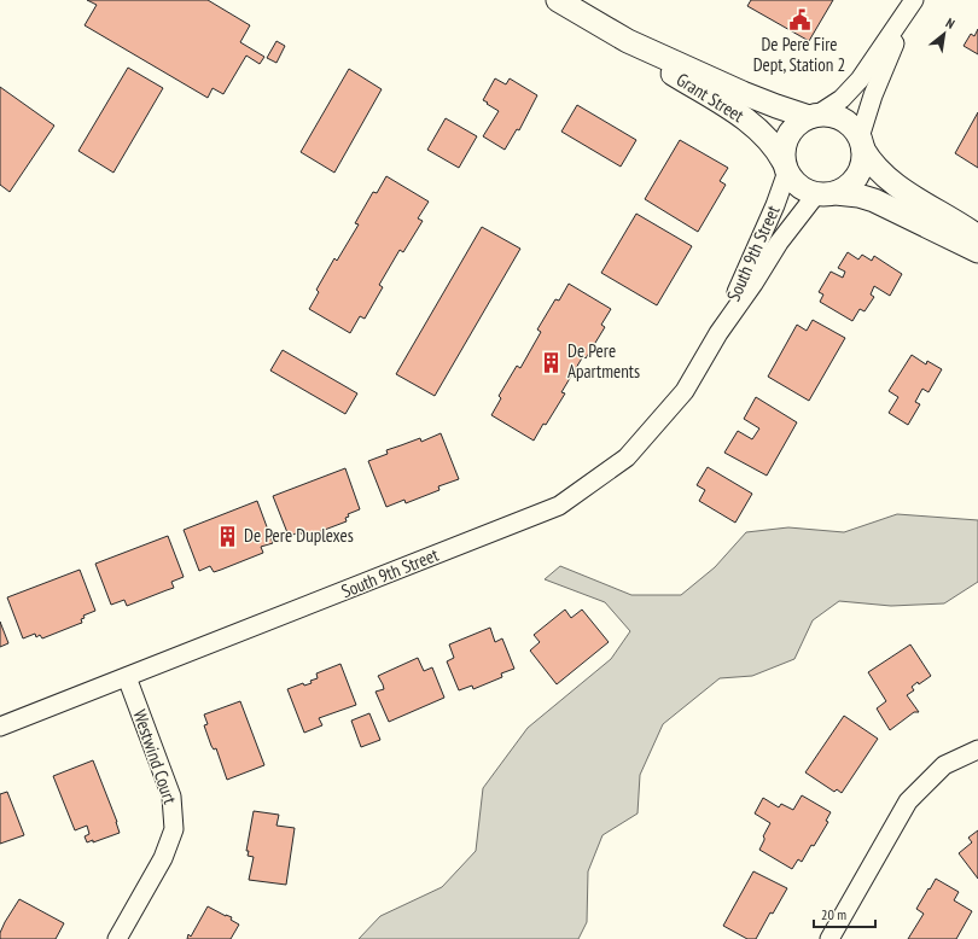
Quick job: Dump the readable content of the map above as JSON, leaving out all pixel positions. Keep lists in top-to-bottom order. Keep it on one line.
{"streets":{"street":["Grant Street","South 9th Street","Westwind Court"]},"crossings":[["Grant Street","South 9th Street"],["South 9th Street","Westwind Court"]],"places":{"public building":["De Pere Fire Dept, Station 2"],"building":["De Pere Apartments","De Pere Duplexes"]},"scale_bar":"20 m","north":"top right"}
